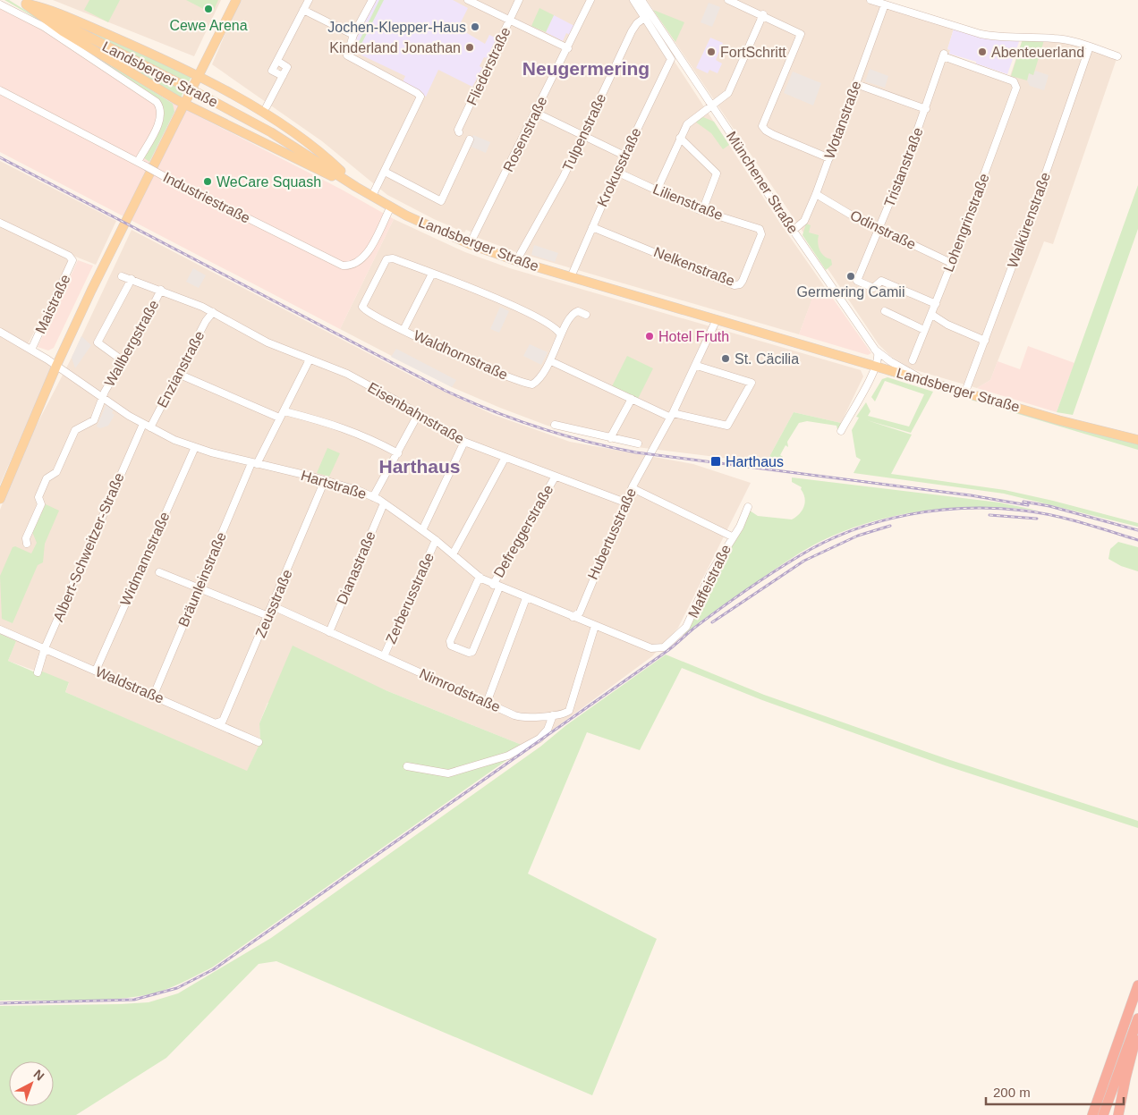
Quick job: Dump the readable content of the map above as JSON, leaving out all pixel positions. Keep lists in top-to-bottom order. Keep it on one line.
{"streets":{"main road":["Landsberger Straße"],"street":["Fliederstraße","Wotanstraße","Tulpenstraße","Rosenstraße","Krokusstraße","Tristanstraße","Münchener Straße","Industriestraße","Lilienstraße","Walkürenstraße","Lohengrinstraße","Odinstraße","Nelkenstraße","Maistraße","Wallbergstraße","Waldhornstraße","Enzianstraße","Eisenbahnstraße","Hartstraße","Defreggerstraße","Hubertusstraße","Albert-Schweitzer-Straße","Widmannstraße","Dianastraße","Bräunleinstraße","Maffeistraße","Zerberusstraße","Zeusstraße","Waldstraße","Nimrodstraße"]},"crossings":[["Landsberger Straße","Rosenstraße"],["Landsberger Straße","Krokusstraße"],["Landsberger Straße","Industriestraße"],["Landsberger Straße","Walkürenstraße"],["Landsberger Straße","Hubertusstraße"],["Wotanstraße","Münchener Straße"],["Wotanstraße","Odinstraße"],["Tulpenstraße","Krokusstraße"],["Tulpenstraße","Münchener Straße"],["Krokusstraße","Münchener Straße"],["Krokusstraße","Lilienstraße"],["Krokusstraße","Nelkenstraße"],["Tristanstraße","Lohengrinstraße"],["Tristanstraße","Odinstraße"],["Lilienstraße","Nelkenstraße"],["Lohengrinstraße","Odinstraße"],["Maistraße","Hartstraße"],["Wallbergstraße","Enzianstraße"],["Wallbergstraße","Eisenbahnstraße"],["Wallbergstraße","Hartstraße"],["Enzianstraße","Eisenbahnstraße"],["Enzianstraße","Hartstraße"],["Enzianstraße","Albert-Schweitzer-Straße"],["Eisenbahnstraße","Defreggerstraße"],["Eisenbahnstraße","Hubertusstraße"],["Eisenbahnstraße","Bräunleinstraße"],["Hartstraße","Defreggerstraße"],["Hartstraße","Hubertusstraße"],["Hartstraße","Albert-Schweitzer-Straße"],["Hartstraße","Widmannstraße"],["Hartstraße","Dianastraße"],["Hartstraße","Bräunleinstraße"],["Hartstraße","Maffeistraße"],["Hartstraße","Zerberusstraße"],["Hartstraße","Zeusstraße"],["Hartstraße","Nimrodstraße"],["Albert-Schweitzer-Straße","Waldstraße"],["Widmannstraße","Waldstraße"],["Dianastraße","Nimrodstraße"],["Bräunleinstraße","Waldstraße"],["Zerberusstraße","Nimrodstraße"],["Zeusstraße","Waldstraße"],["Zeusstraße","Nimrodstraße"]],"districts":["Neugermering","Harthaus"],"places":{"other":["Cewe Arena","Jochen-Klepper-Haus","Kinderland Jonathan","FortSchritt","Abenteuerland","WeCare Squash","Germering Camii","Hotel Fruth","St. Cäcilia"],"transit":["Harthaus"]},"scale_bar":"200 m","north":"top right"}
